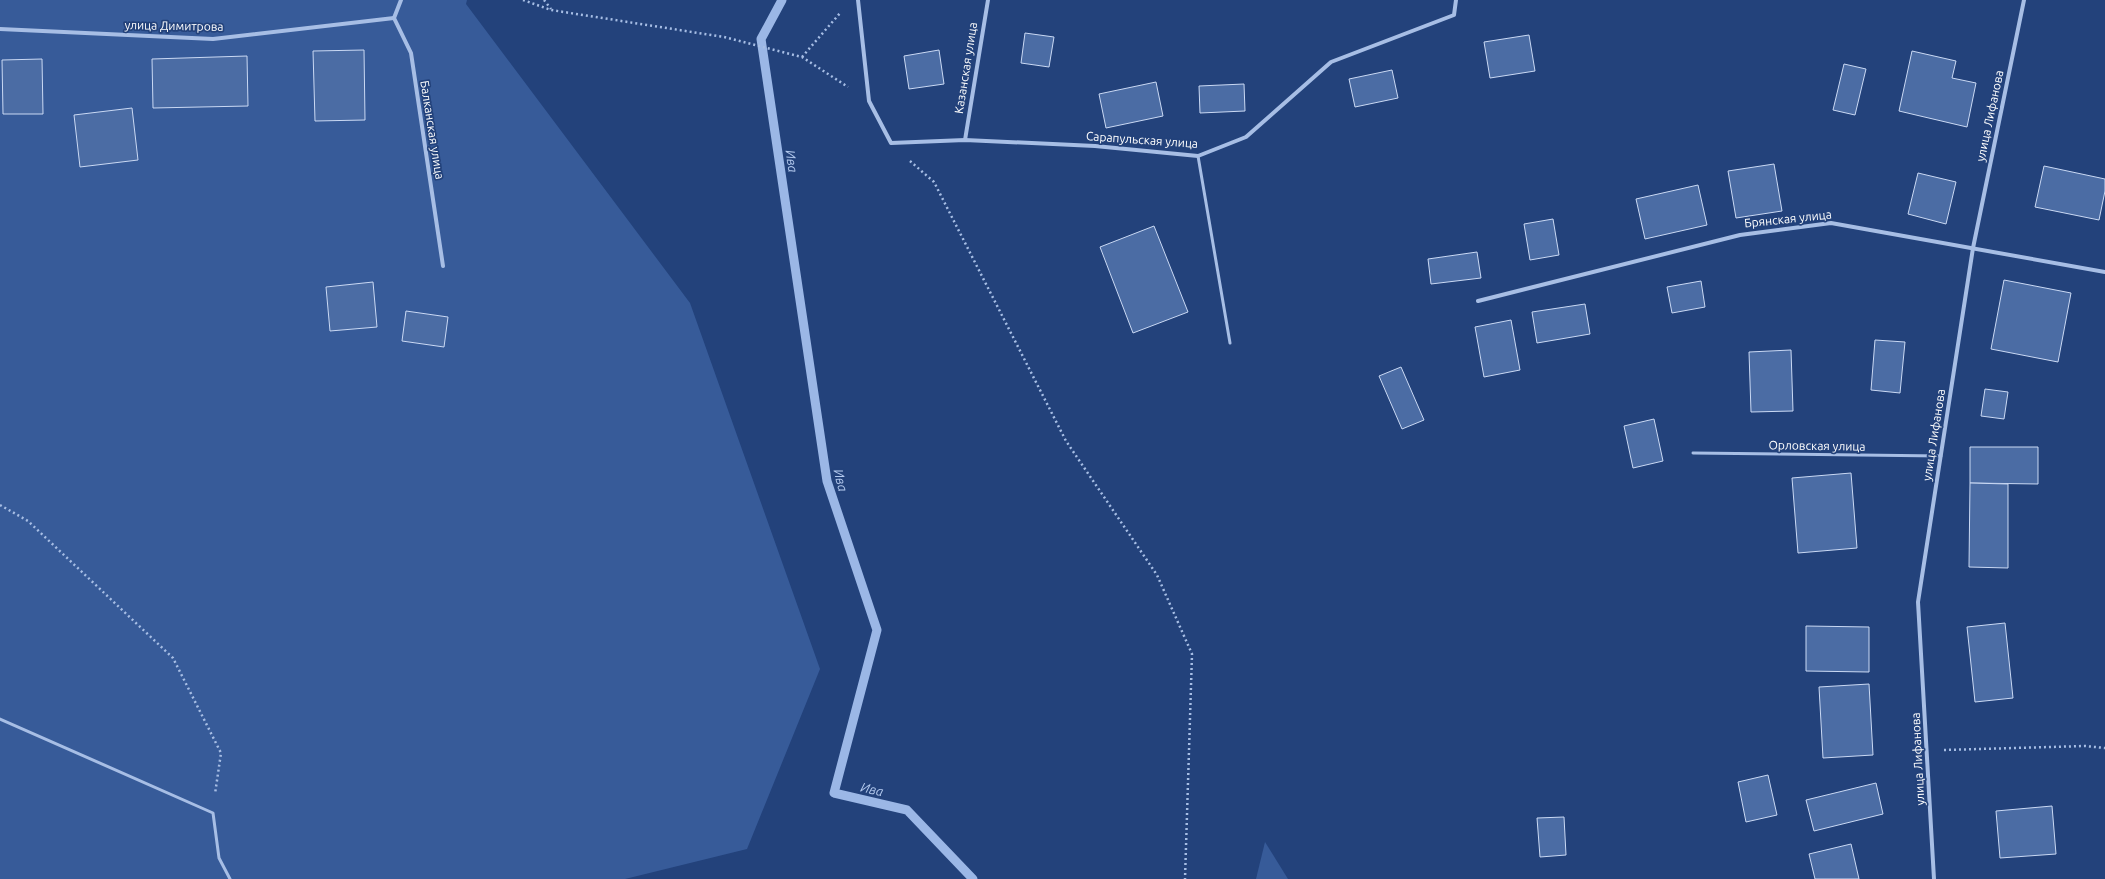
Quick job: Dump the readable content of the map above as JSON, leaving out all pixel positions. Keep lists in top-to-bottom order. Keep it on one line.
{"streets":{"street":["улица Димитрова","Казанская улица","улица Лифанова","Балканская улица","Сарапульская улица","Брянская улица"],"lane":["Орловская улица"]},"crossings":[["улица Димитрова","Балканская улица"],["Казанская улица","Сарапульская улица"],["улица Лифанова","Брянская улица"],["улица Лифанова","Орловская улица"]],"water":["Ива"]}
